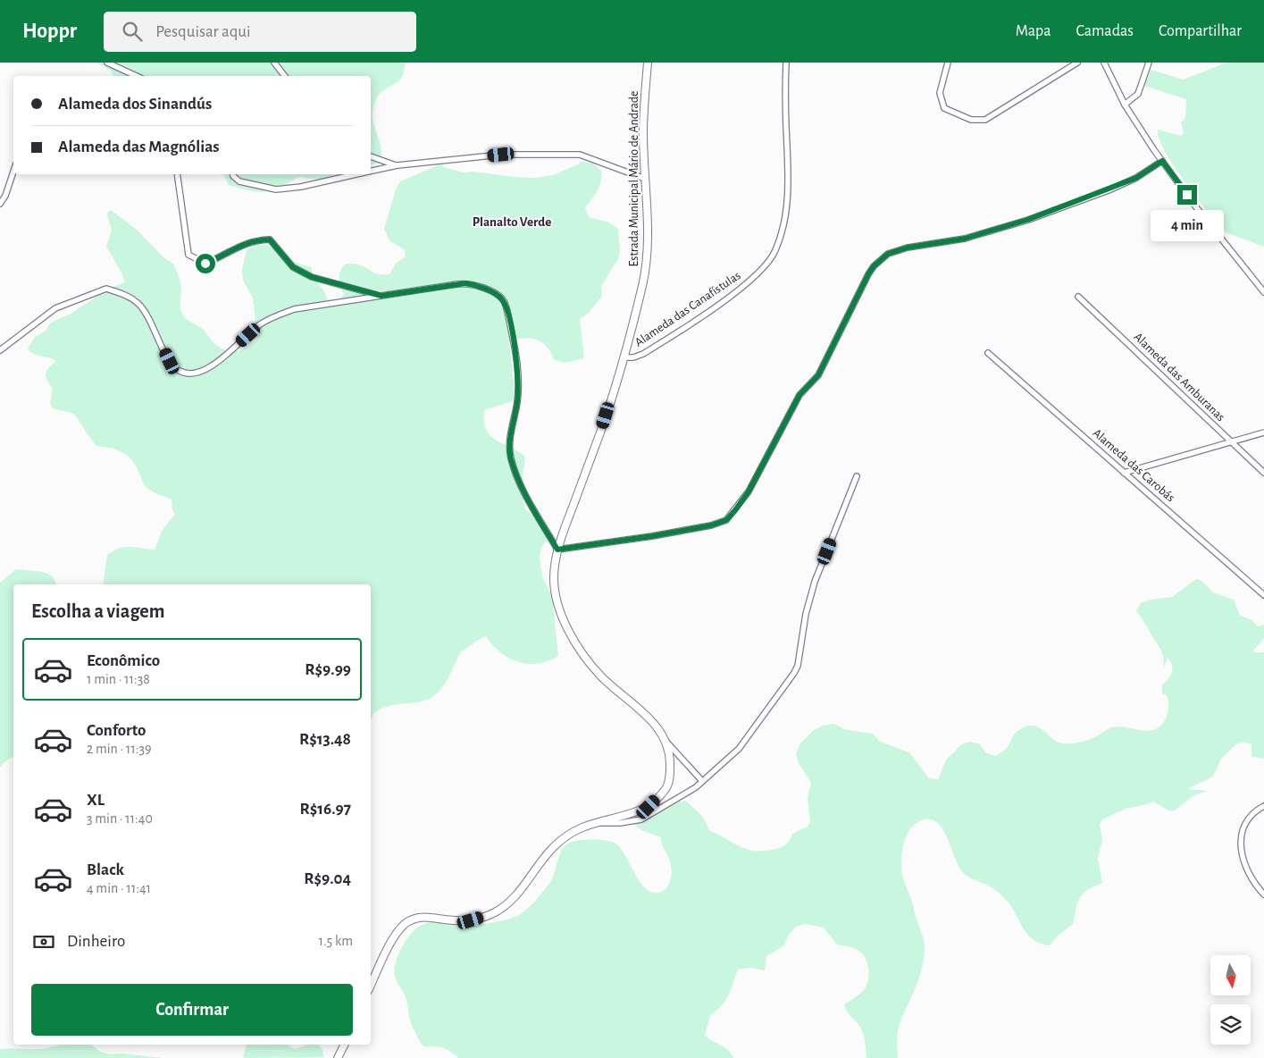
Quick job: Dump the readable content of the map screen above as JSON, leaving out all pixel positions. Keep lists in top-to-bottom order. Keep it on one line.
{"streets":{"street":["Estrada Municipal Mário de Andrade","Alameda das Canafístulas","Alameda das Amburanas","Alameda das Carobás"]},"crossings":[["Estrada Municipal Mário de Andrade","Alameda das Canafístulas"]],"districts":["Planalto Verde"],"north":"bottom","page":{"header":"Hoppr","search":"Pesquisar aqui","nav":["Mapa","Camadas","Compartilhar"],"banner":["Alameda dos Sinandús","Alameda das Magnólias"],"bubble":"4 min","heading":"Escolha a viagem","list":[{"name":"Econômico","note":"1 min · 11:38","value":"R$9.99"},{"name":"Conforto","note":"2 min · 11:39","value":"R$13.48"},{"name":"XL","note":"3 min · 11:40","value":"R$16.97"},{"name":"Black","note":"4 min · 11:41","value":"R$9.04"}],"pay":["Dinheiro","1.5 km"],"buttons":"Confirmar"}}
